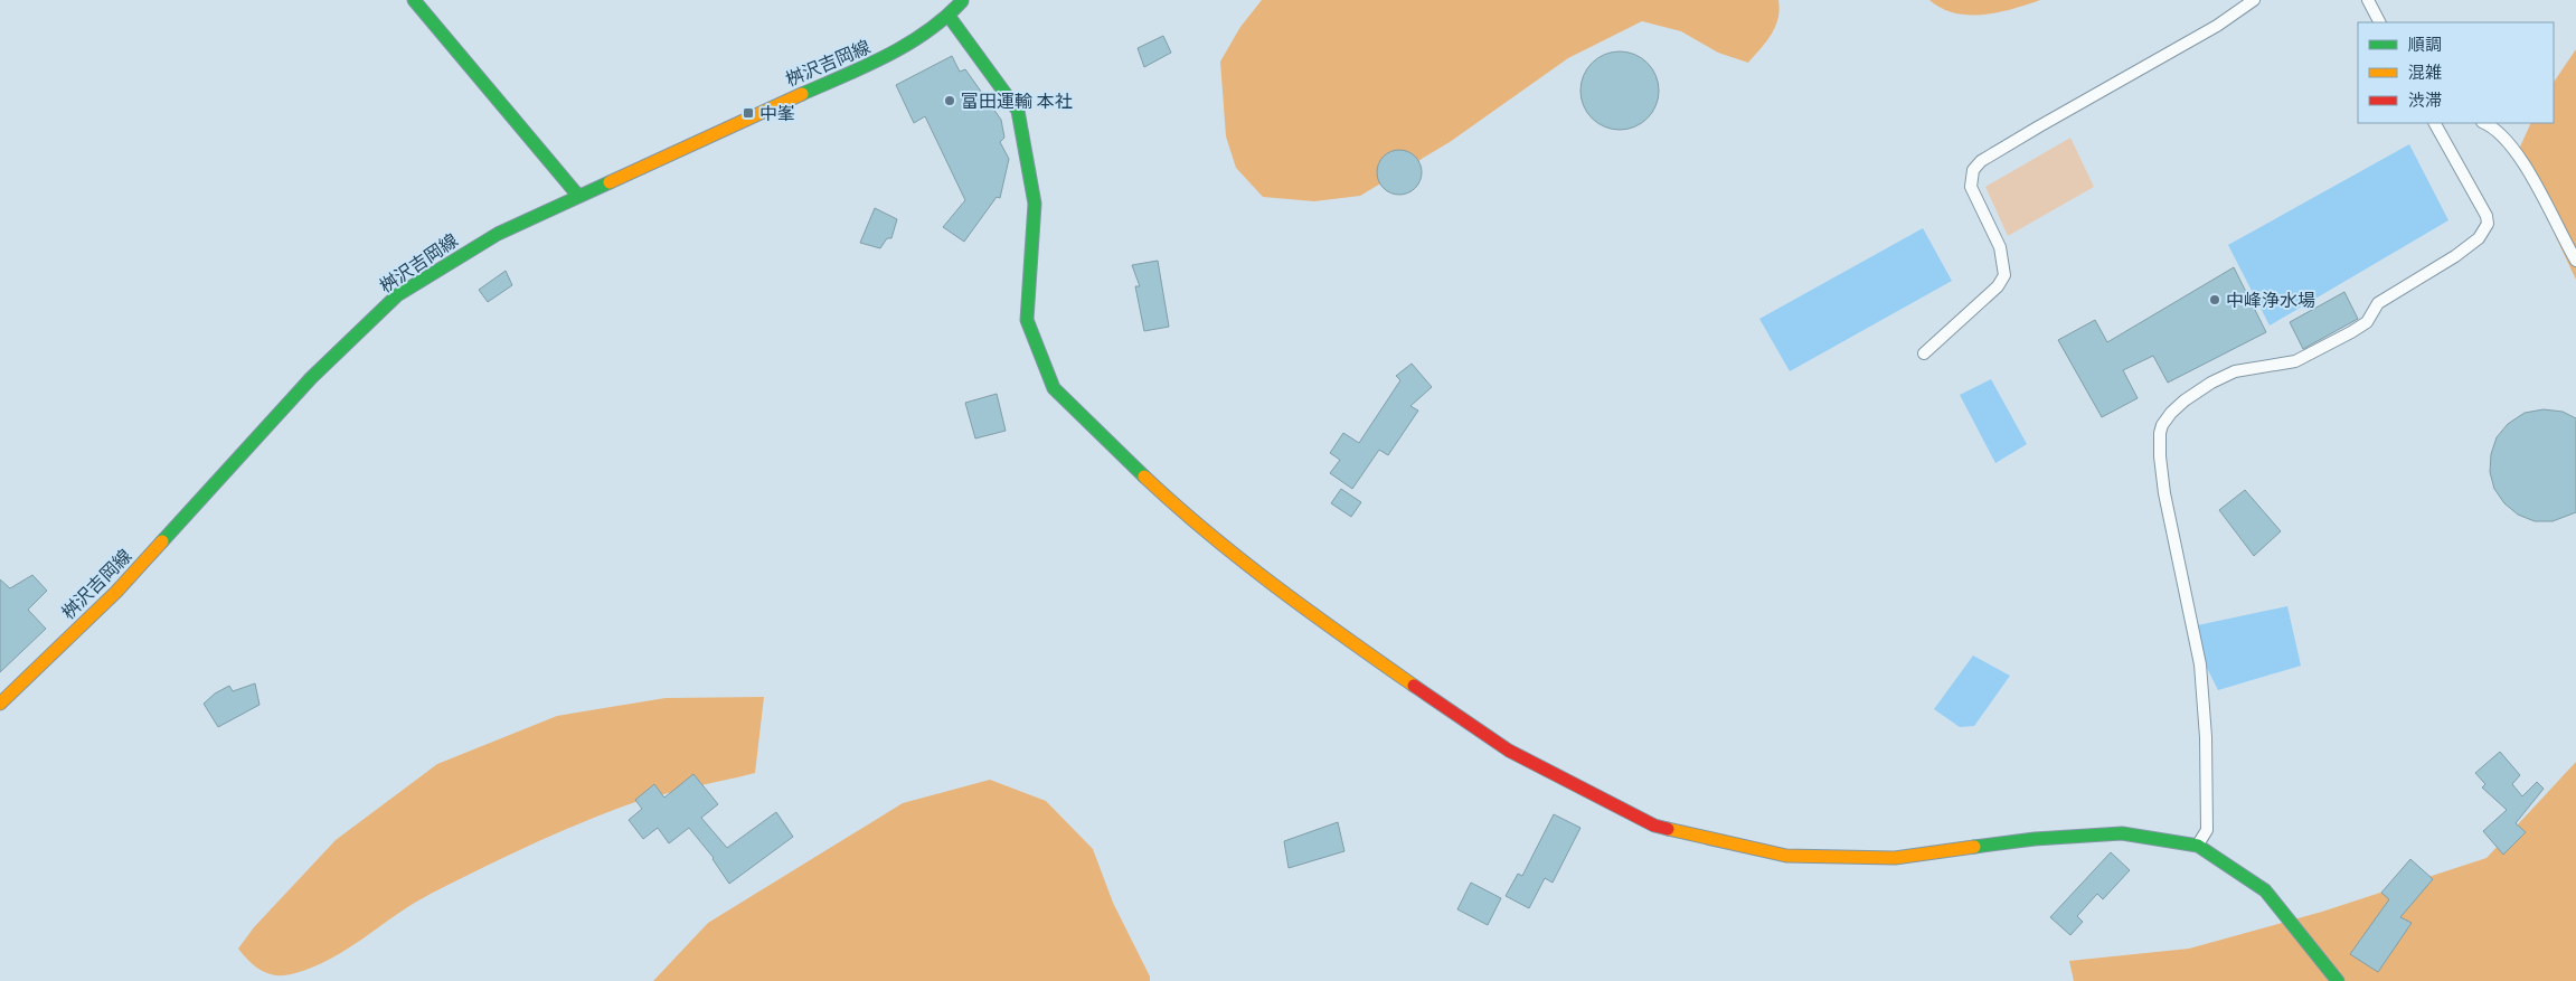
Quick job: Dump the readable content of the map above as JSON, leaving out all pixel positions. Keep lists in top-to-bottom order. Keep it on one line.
{"streets":{"street":["桝沢吉岡線"]},"places":{"other":["富田運輸 本社","中峰浄水場"],"transit":["中峯"]},"legend":["順調","混雑","渋滞"]}
